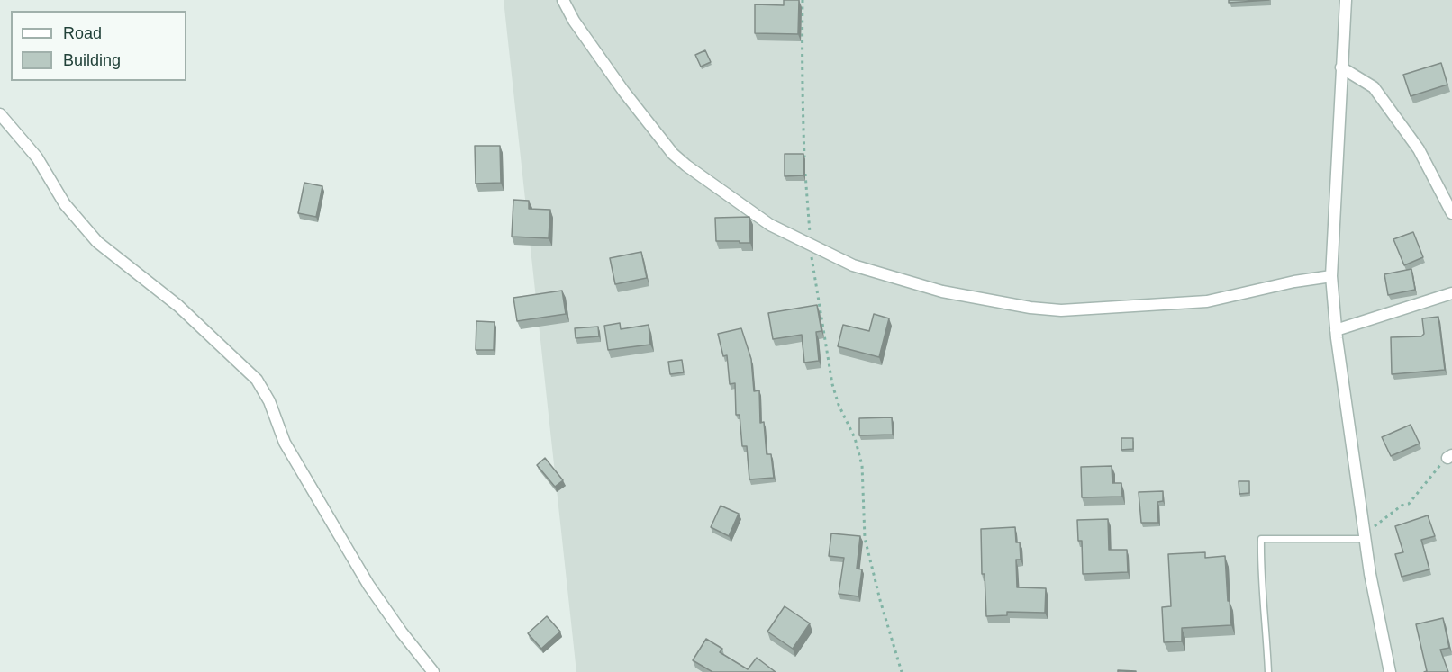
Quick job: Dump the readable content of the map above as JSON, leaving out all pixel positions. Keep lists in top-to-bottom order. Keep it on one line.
{"legend":["Road","Building"]}
